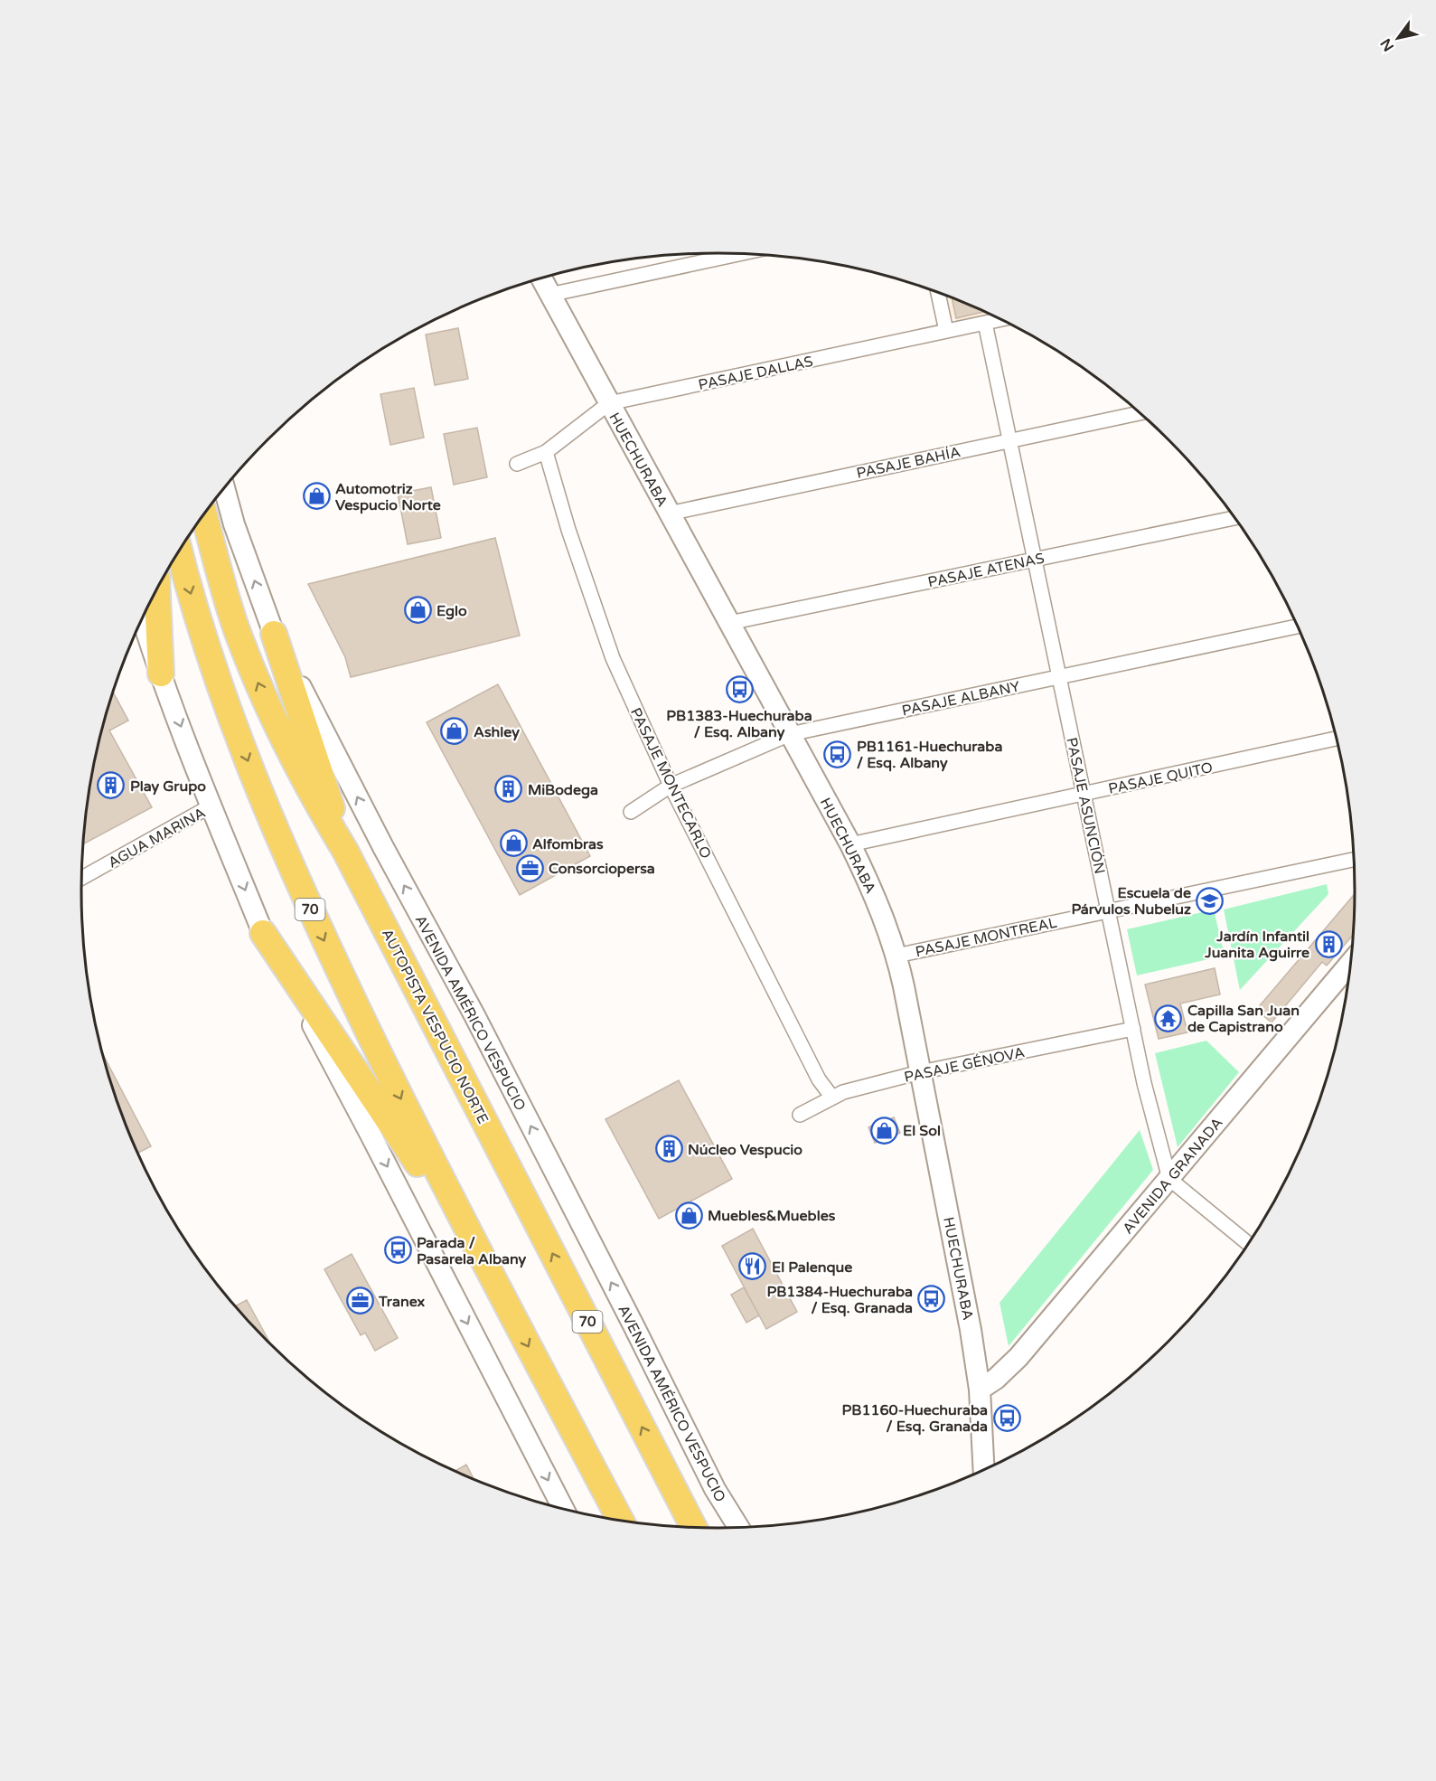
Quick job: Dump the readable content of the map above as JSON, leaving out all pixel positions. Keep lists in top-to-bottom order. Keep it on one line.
{"streets":{"highway":["70","AUTOPISTA VESPUCIO NORTE"],"main road":["HUECHURABA","AVENIDA AMÉRICO VESPUCIO","AVENIDA GRANADA"],"street":["PASAJE DALLAS","PASAJE BAHÍA","PASAJE ATENAS","PASAJE ALBANY","PASAJE QUITO","PASAJE MONTECARLO","PASAJE ASUNCIÓN","AGUA MARINA","PASAJE MONTREAL","PASAJE GÉNOVA"]},"crossings":[["PASAJE DALLAS","HUECHURABA"],["PASAJE DALLAS","PASAJE MONTECARLO"],["PASAJE DALLAS","PASAJE ASUNCIÓN"],["HUECHURABA","PASAJE BAHÍA"],["HUECHURABA","PASAJE ATENAS"],["HUECHURABA","PASAJE ALBANY"],["HUECHURABA","PASAJE QUITO"],["HUECHURABA","PASAJE MONTREAL"],["HUECHURABA","PASAJE GÉNOVA"],["HUECHURABA","AVENIDA GRANADA"],["PASAJE BAHÍA","PASAJE ASUNCIÓN"],["PASAJE ATENAS","PASAJE ASUNCIÓN"],["PASAJE ALBANY","PASAJE MONTECARLO"],["PASAJE ALBANY","PASAJE ASUNCIÓN"],["PASAJE QUITO","PASAJE ASUNCIÓN"],["PASAJE MONTECARLO","PASAJE GÉNOVA"],["PASAJE ASUNCIÓN","PASAJE MONTREAL"],["PASAJE ASUNCIÓN","PASAJE GÉNOVA"],["PASAJE ASUNCIÓN","AVENIDA GRANADA"]],"places":{"shop":["Automotriz Vespucio Norte","Eglo","Ashley","Alfombras","El Sol","Muebles&Muebles"],"bus stop":["PB1383-Huechuraba / Esq. Albany","PB1161-Huechuraba / Esq. Albany","Parada / Pasarela Albany","PB1384-Huechuraba / Esq. Granada","PB1160-Huechuraba / Esq. Granada"],"building":["Play Grupo","MiBodega","Jardín Infantil Juanita Aguirre","Núcleo Vespucio"],"office":["Consorciopersa","Tranex"],"school or university":["Escuela de Párvulos Nubeluz"],"temple":["Capilla San Juan de Capistrano"],"restaurant":["El Palenque"]},"north":"bottom left"}
